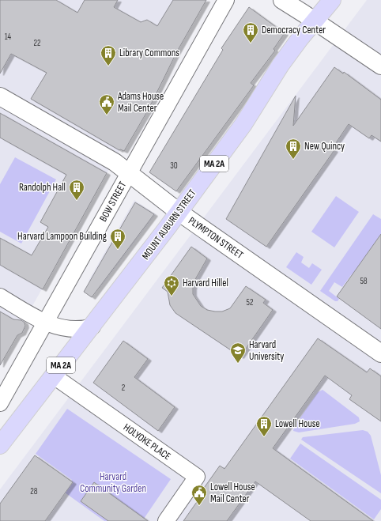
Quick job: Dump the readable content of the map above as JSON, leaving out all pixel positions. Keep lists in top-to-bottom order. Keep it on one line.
{"streets":{"main road":["MA 2A","MOUNT AUBURN STREET"],"street":["BOW STREET","PLYMPTON STREET","HOLYOKE PLACE"]},"crossings":[["BOW STREET","PLYMPTON STREET"],["MOUNT AUBURN STREET","PLYMPTON STREET"],["MOUNT AUBURN STREET","HOLYOKE PLACE"]],"parks":["Harvard Community Garden"],"places":{"building":["Democracy Center","Library Commons","New Quincy","Randolph Hall","Harvard Lampoon Building","Lowell House"],"public building":["Adams House Mail Center","Lowell House Mail Center"],"synagogue":["Harvard Hillel"],"school or university":["Harvard University"]},"house_numbers":["14","22","30","58","52","2","28"]}
